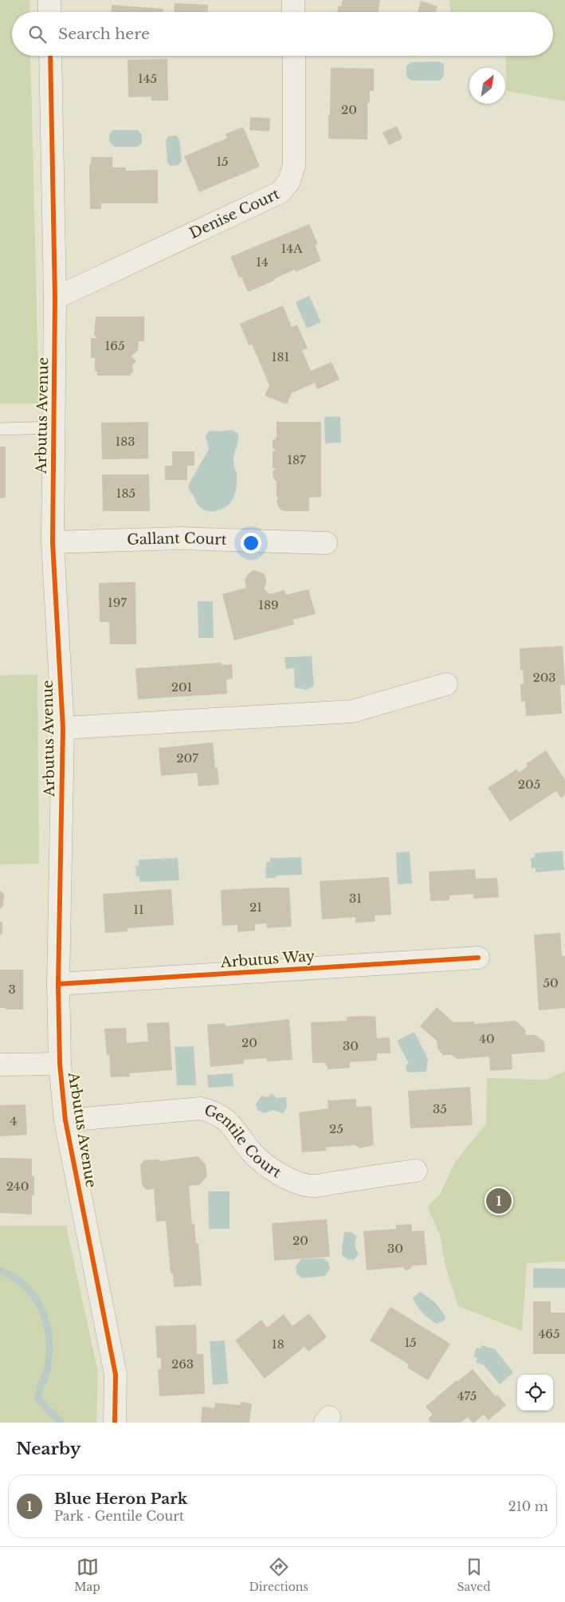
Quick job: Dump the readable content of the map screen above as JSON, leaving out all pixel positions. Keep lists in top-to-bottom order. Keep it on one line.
{"streets":{"street":["Denise Court","Arbutus Avenue","Gallant Court","Arbutus Way","Gentile Court"]},"crossings":[["Denise Court","Arbutus Avenue"],["Arbutus Avenue","Gallant Court"],["Arbutus Avenue","Arbutus Way"],["Arbutus Avenue","Gentile Court"]],"house_numbers":["145","20","15","14A","14","165","181","183","187","185","197","189","203","201","207","205","31","21","11","50","3","40","20","30","35","4","25","240","20","30","465","15","18","263","475"],"north":"top right","page":{"search":"Search here","pins":"1","heading":"Nearby","list":[{"mark":"1","name":"Blue Heron Park","note":"Park · Gentile Court","value":"210 m"}],"nav":["Map","Directions","Saved"]}}
